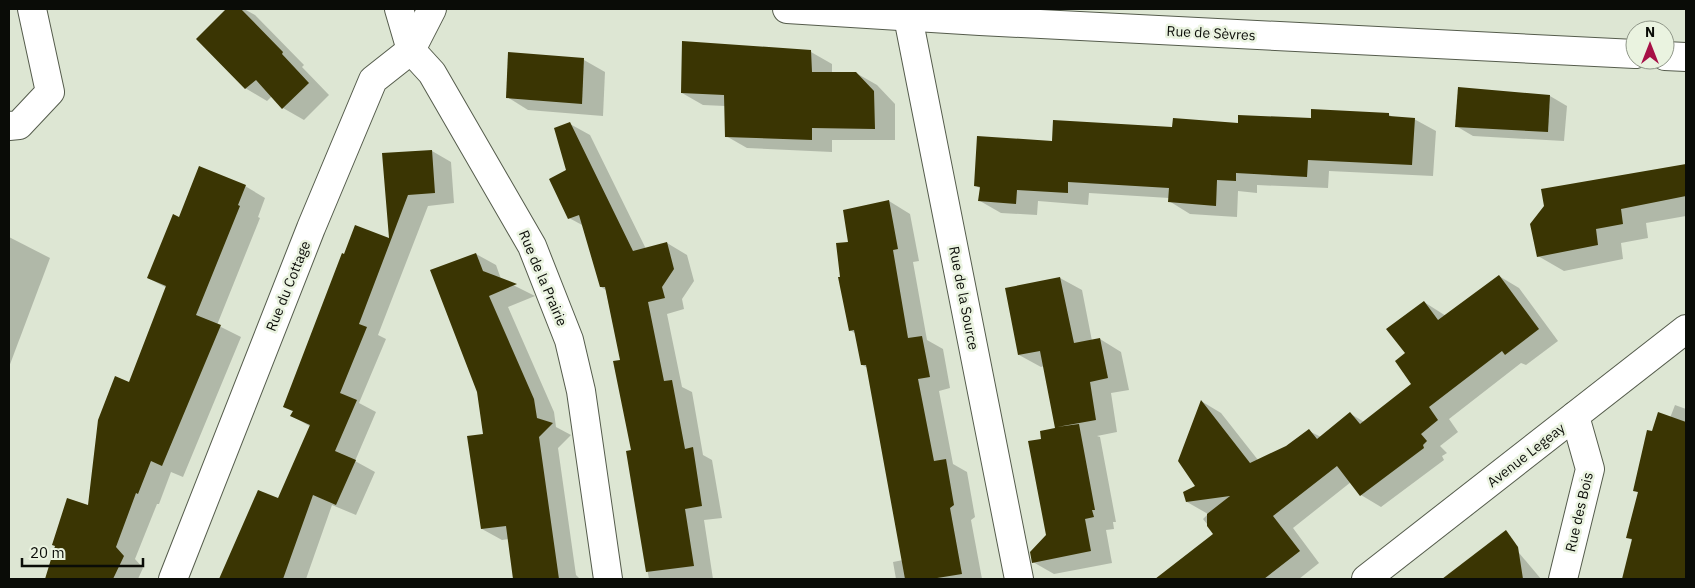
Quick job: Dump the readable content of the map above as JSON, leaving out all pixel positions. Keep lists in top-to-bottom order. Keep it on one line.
{"streets":{"street":["Rue de Sèvres","Rue de la Prairie","Rue du Cottage","Rue de la Source","Avenue Legeay","Rue des Bois"]},"crossings":[["Rue de Sèvres","Rue de la Source"],["Rue de la Prairie","Rue du Cottage"],["Avenue Legeay","Rue des Bois"]],"scale_bar":"20 m","north":"top"}
